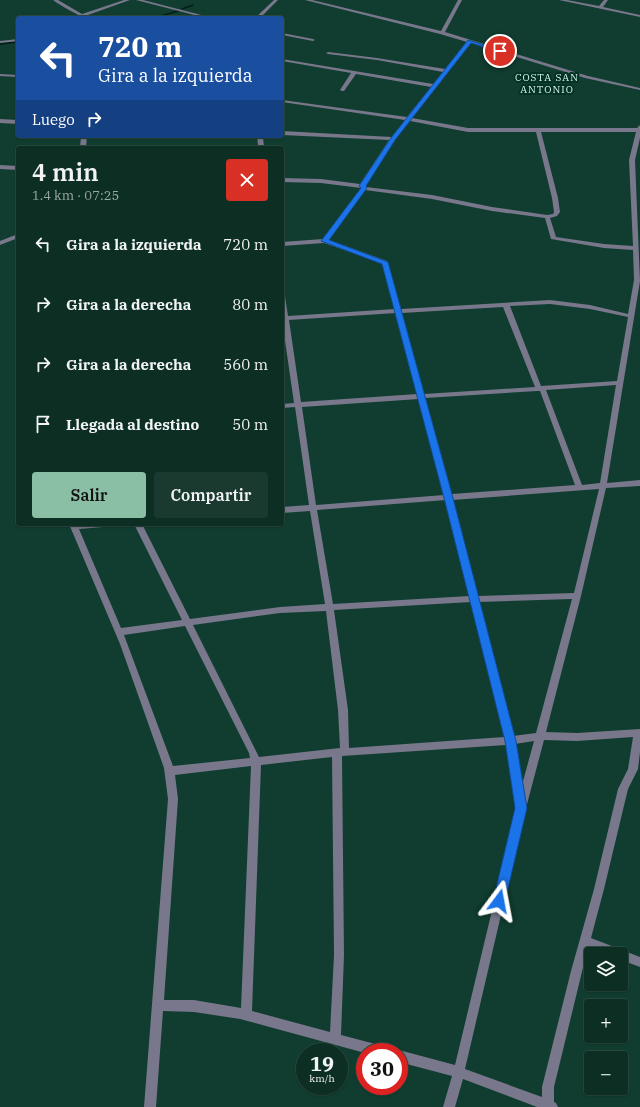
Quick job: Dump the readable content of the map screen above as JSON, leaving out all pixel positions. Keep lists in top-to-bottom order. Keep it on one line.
{"districts":["COSTA SAN ANTONIO"],"page":{"turn":["720 m","Gira a la izquierda"],"then":"Luego","heading":["4 min","1.4 km · 07:25"],"list":[{"name":"Gira a la izquierda","value":"720 m"},{"name":"Gira a la derecha","value":"80 m"},{"name":"Gira a la derecha","value":"560 m"},{"name":"Llegada al destino","value":"50 m"}],"buttons":["Salir","Compartir"],"map_buttons":["+","−"],"speed":"19 km/h","limit":"30"}}
